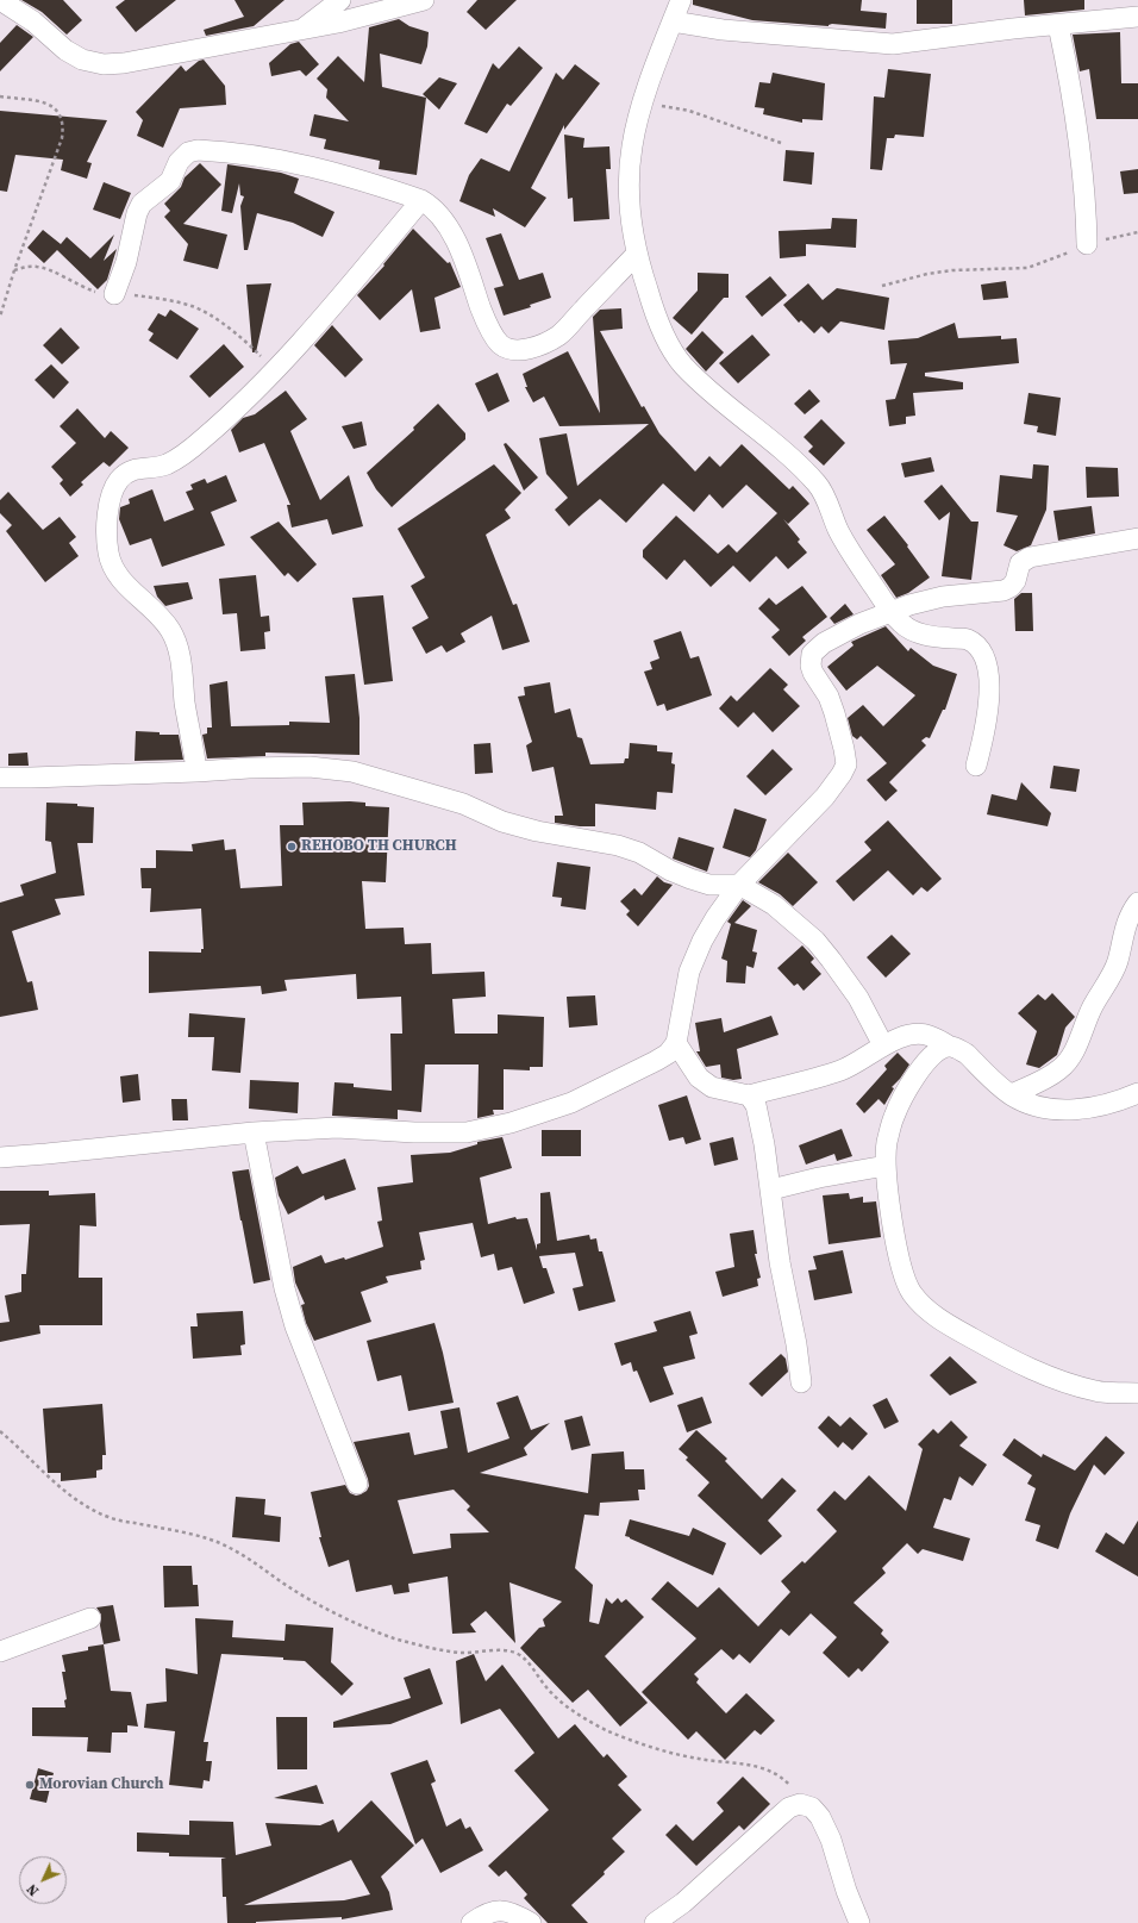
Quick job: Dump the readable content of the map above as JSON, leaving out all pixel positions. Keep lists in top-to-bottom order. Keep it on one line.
{"places":["REHOBO TH CHURCH","Morovian Church"],"north":"bottom left"}
